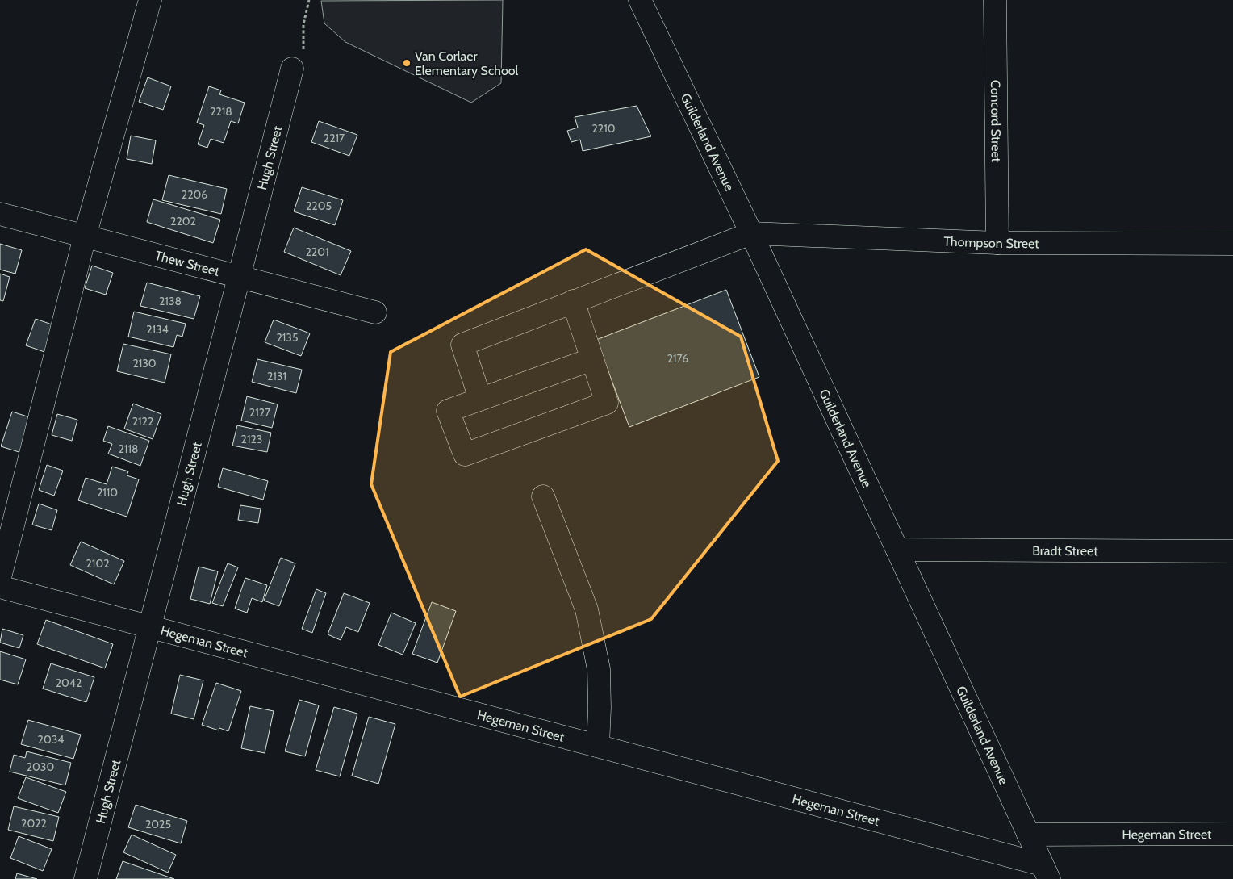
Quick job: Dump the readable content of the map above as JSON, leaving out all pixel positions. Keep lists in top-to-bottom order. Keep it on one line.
{"streets":{"street":["Concord Street","Guilderland Avenue","Hugh Street","Thompson Street","Thew Street","Bradt Street","Hegeman Street"]},"crossings":[["Concord Street","Thompson Street"],["Guilderland Avenue","Thompson Street"],["Guilderland Avenue","Bradt Street"],["Guilderland Avenue","Hegeman Street"],["Hugh Street","Thew Street"],["Hugh Street","Hegeman Street"]],"places":["Van Corlaer Elementary School"],"house_numbers":["2218","2210","2217","2206","2205","2202","2201","2138","2134","2135","2176","2130","2131","2127","2122","2123","2118","2110","2102","2042","2034","2030","2022","2025"]}
